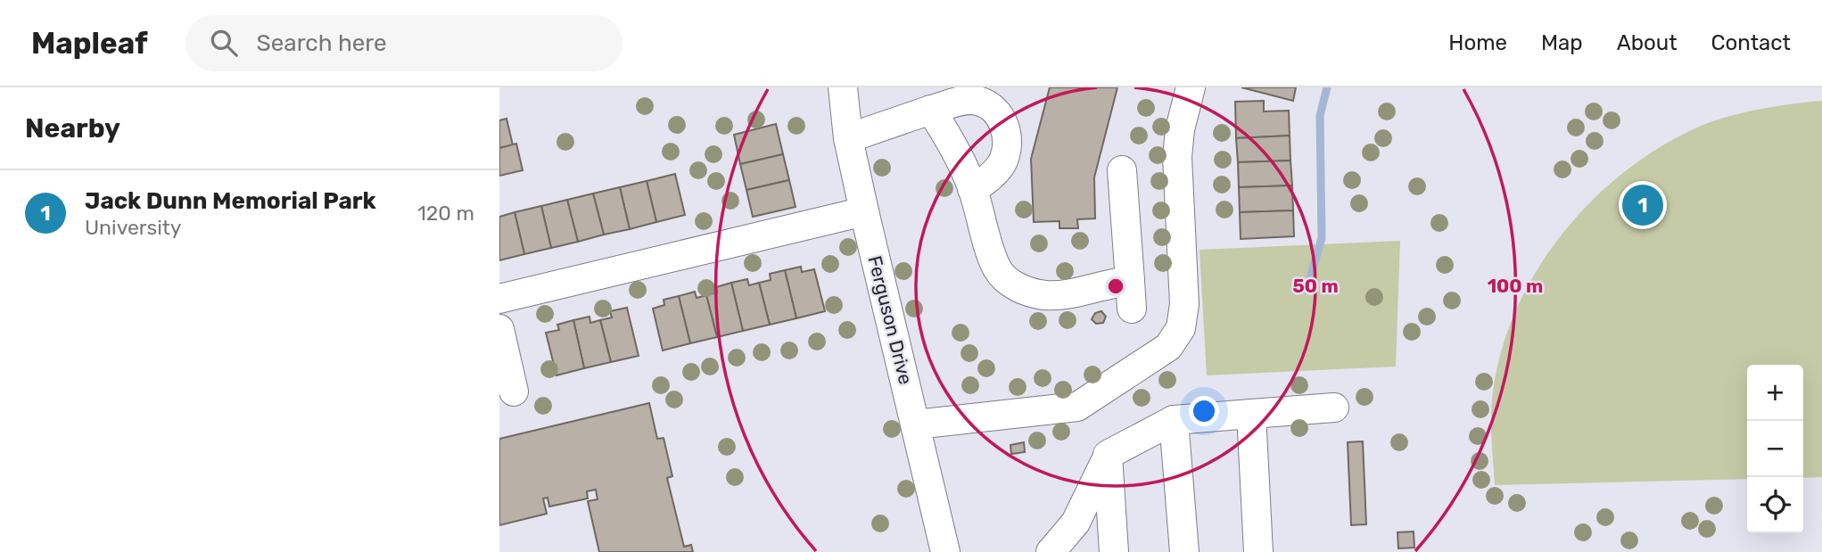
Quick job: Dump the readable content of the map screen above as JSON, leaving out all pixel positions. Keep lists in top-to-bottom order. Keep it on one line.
{"streets":{"street":["Ferguson Drive"]},"page":{"header":"Mapleaf","search":"Search here","nav":["Home","Map","About","Contact"],"heading":"Nearby","list":[{"mark":"1","name":"Jack Dunn Memorial Park","note":"University","value":"120 m"}],"pins":"1","map_buttons":["+","−"]},"rings":["50 m","100 m"]}
